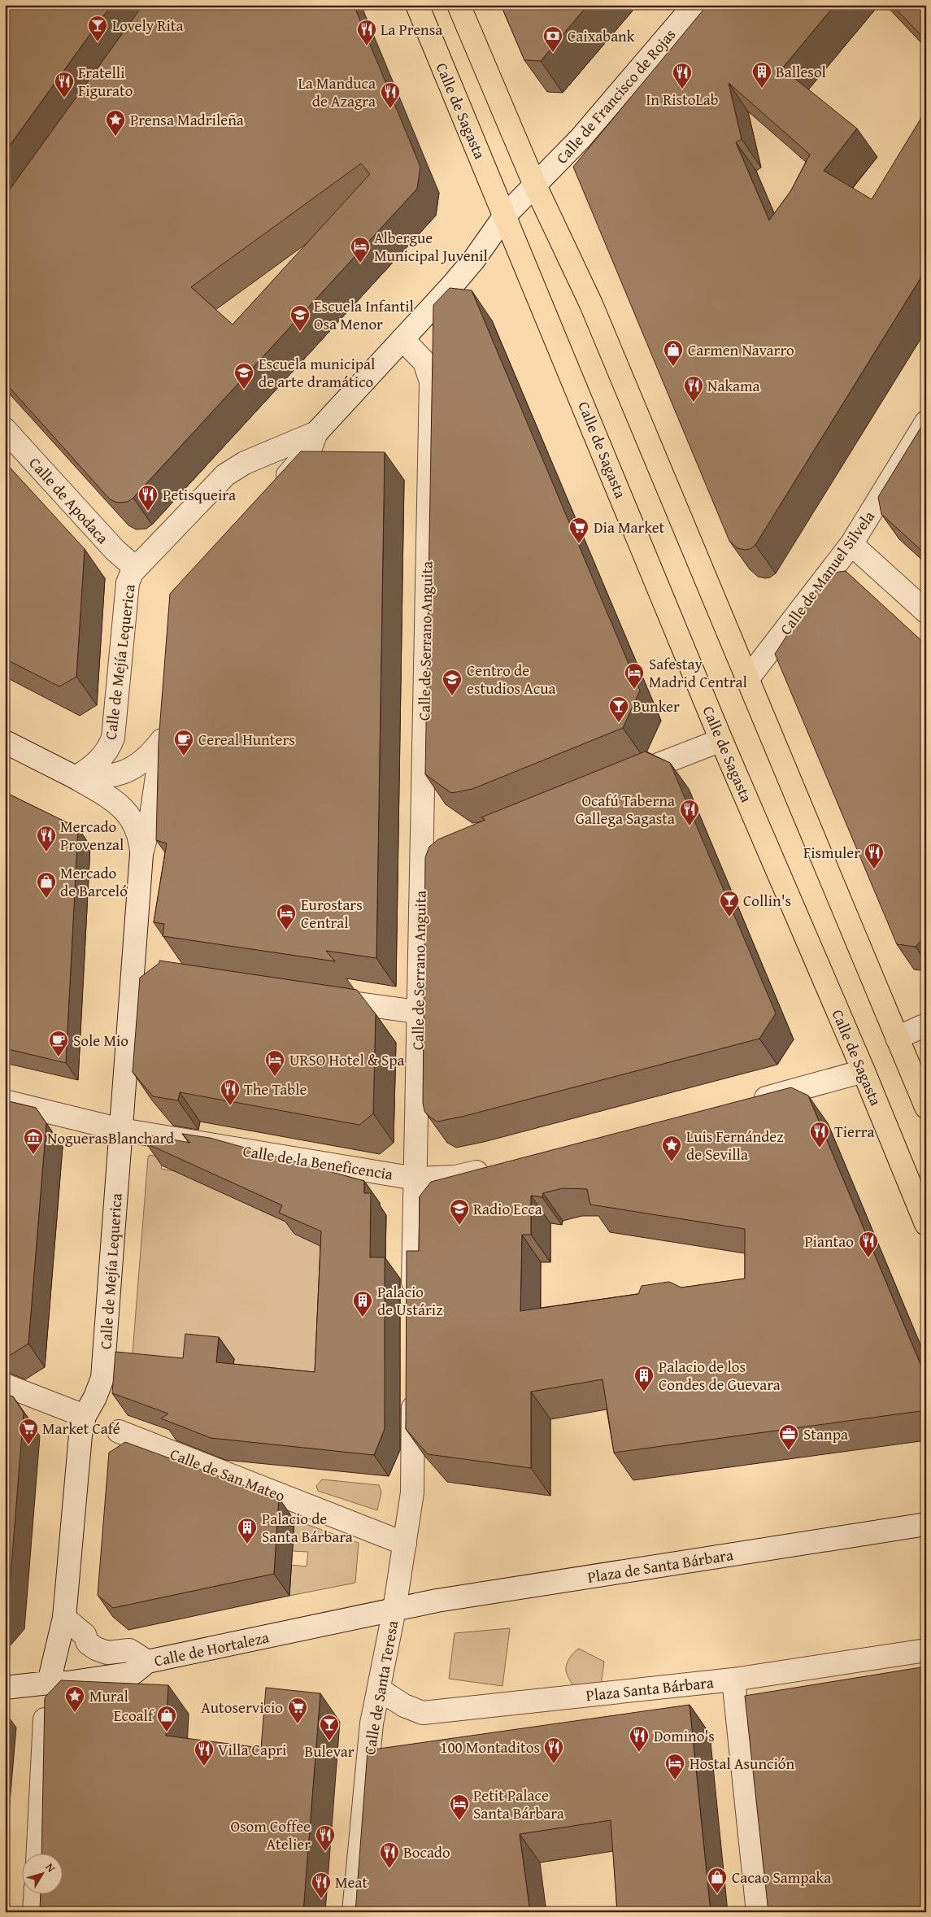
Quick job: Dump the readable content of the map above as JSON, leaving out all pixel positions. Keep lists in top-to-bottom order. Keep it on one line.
{"streets":{"main road":["Calle de Sagasta"],"street":["Calle de Francisco de Rojas","Calle de Apodaca","Calle de Manuel Silvela","Calle de Serrano Anguita","Calle de Mejía Lequerica","Calle de la Beneficencia","Calle de San Mateo","Plaza de Santa Bárbara","Calle de Hortaleza","Calle de Santa Teresa","Plaza Santa Bárbara"]},"crossings":[["Calle de Sagasta","Calle de Mejía Lequerica"],["Calle de Apodaca","Calle de Mejía Lequerica"],["Calle de Serrano Anguita","Calle de Mejía Lequerica"],["Calle de Serrano Anguita","Calle de la Beneficencia"],["Calle de Mejía Lequerica","Calle de la Beneficencia"],["Calle de Mejía Lequerica","Calle de Hortaleza"],["Plaza de Santa Bárbara","Calle de Hortaleza"],["Plaza de Santa Bárbara","Calle de Santa Teresa"],["Calle de Hortaleza","Calle de Santa Teresa"],["Calle de Santa Teresa","Plaza Santa Bárbara"]],"places":{"bar":["Lovely Rita","Bunker","Collin's","Bulevar"],"restaurant":["La Prensa","In RistoLab","Fratelli Figurato","La Manduca de Azagra","Nakama","Petisqueira","Ocafú Taberna Gallega Sagasta","Mercado Provenzal","Fismuler","The Table","Tierra","Piantao","Domino's","100 Montaditos","Villa Capri","Osom Coffee Atelier","Bocado","Meat"],"bank":["Caixabank"],"building":["Ballesol","Palacio de Ustáriz","Palacio de los Condes de Guevara","Palacio de Santa Bárbara"],"place":["Prensa Madrileña","Luis Fernández de Sevilla","Mural"],"hotel":["Albergue Municipal Juvenil","Safestay Madrid Central","Eurostars Central","URSO Hotel & Spa","Hostal Asunción","Petit Palace Santa Bárbara"],"school or university":["Escuela Infantil Osa Menor","Escuela municipal de arte dramático","Centro de estudios Acua","Radio Ecca"],"shop":["Carmen Navarro","Mercado de Barceló","Ecoalf","Cacao Sampaka"],"supermarket":["Dia Market","Market Café","Autoservicio"],"cafe":["Cereal Hunters","Sole Mio"],"museum":["NoguerasBlanchard"],"office":["Stanpa"]},"north":"top right"}
